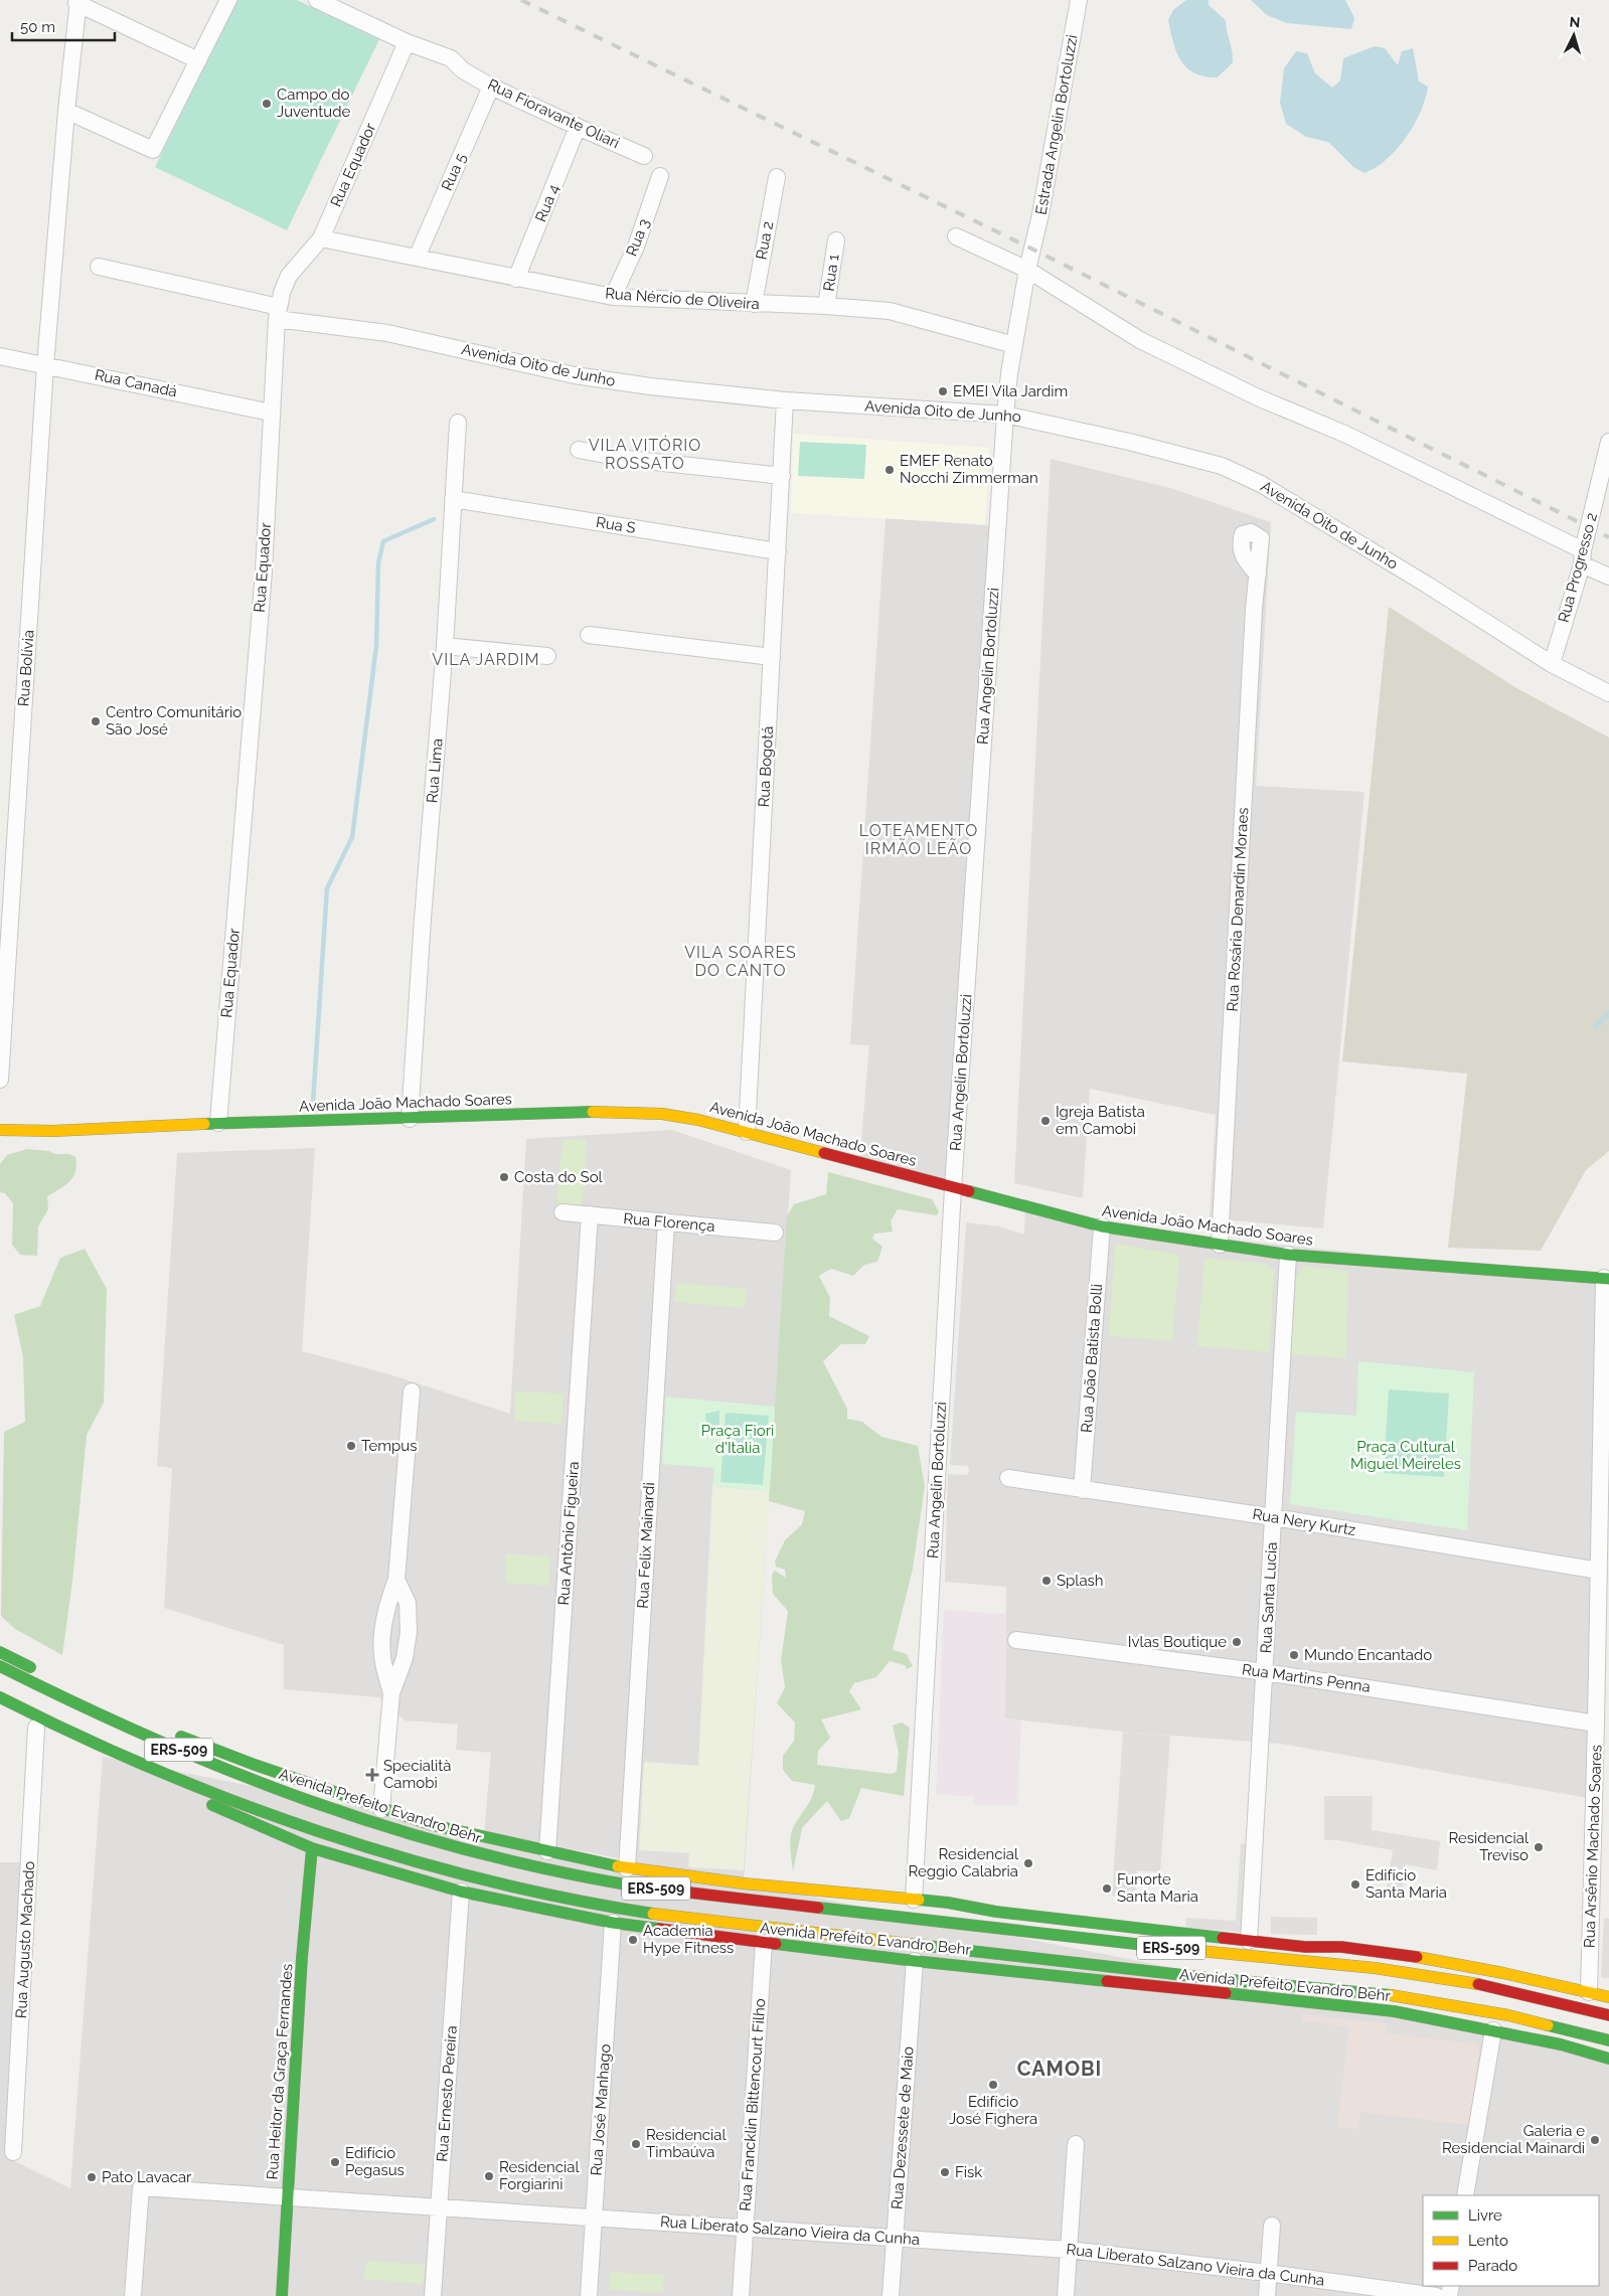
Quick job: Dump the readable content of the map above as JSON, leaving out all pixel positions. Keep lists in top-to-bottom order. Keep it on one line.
{"streets":{"main road":["Avenida João Machado Soares","ERS-509","Avenida Prefeito Evandro Behr","Rua Heitor da Graça Fernandes"],"street":["Rua Fioravante Oliari","Estrada Angelin Bortoluzzi","Rua Equador","Rua 5","Rua 4","Rua 3","Rua 2","Rua 1","Rua Nércio de Oliveira","Avenida Oito de Junho","Rua Canadá","Rua S","Rua Progresso 2","Rua Angelin Bortoluzzi","Rua Bolívia","Rua Bogotá","Rua Lima","Rua Rosária Denardin Moraes","Rua Florença","Rua João Batista Bolli","Rua Nery Kurtz","Rua Antônio Figueira","Rua Felix Mainardi","Rua Santa Lucia","Rua Martins Penna","Rua Arsênio Machado Soares","Rua Augusto Machado","Rua Ernesto Pereira","Rua Francklin Bittencourt Filho","Rua José Manhago","Rua Dezessete de Maio","Rua Liberato Salzano Vieira da Cunha"]},"crossings":[["Rua Fioravante Oliari","Rua Equador"],["Rua Fioravante Oliari","Rua 5"],["Rua Fioravante Oliari","Rua 4"],["Estrada Angelin Bortoluzzi","Rua Angelin Bortoluzzi"],["Rua Equador","Rua Nércio de Oliveira"],["Rua Equador","Avenida Oito de Junho"],["Rua Equador","Rua Canadá"],["Rua Equador","Avenida João Machado Soares"],["Rua 5","Rua Nércio de Oliveira"],["Rua 4","Rua Nércio de Oliveira"],["Rua 3","Rua Nércio de Oliveira"],["Rua 2","Rua Nércio de Oliveira"],["Rua 1","Rua Nércio de Oliveira"],["Rua Nércio de Oliveira","Rua Angelin Bortoluzzi"],["Avenida Oito de Junho","Rua Progresso 2"],["Avenida Oito de Junho","Rua Angelin Bortoluzzi"],["Avenida Oito de Junho","Rua Bogotá"],["Rua Canadá","Rua Bolívia"],["Rua S","Rua Bogotá"],["Rua S","Rua Lima"],["Rua Angelin Bortoluzzi","Avenida João Machado Soares"],["Rua Angelin Bortoluzzi","ERS-509"],["Rua Angelin Bortoluzzi","Avenida Prefeito Evandro Behr"],["Rua Bogotá","Avenida João Machado Soares"],["Rua Lima","Avenida João Machado Soares"],["Rua Rosária Denardin Moraes","Avenida João Machado Soares"],["Avenida João Machado Soares","Rua João Batista Bolli"],["Avenida João Machado Soares","Rua Santa Lucia"],["Avenida João Machado Soares","Rua Arsênio Machado Soares"],["Rua Florença","Rua Antônio Figueira"],["Rua Florença","Rua Felix Mainardi"],["Rua João Batista Bolli","Rua Nery Kurtz"],["Rua Nery Kurtz","Rua Santa Lucia"],["Rua Nery Kurtz","Rua Arsênio Machado Soares"],["Rua Antônio Figueira","ERS-509"],["Rua Antônio Figueira","Avenida Prefeito Evandro Behr"],["Rua Felix Mainardi","ERS-509"],["Rua Felix Mainardi","Avenida Prefeito Evandro Behr"],["Rua Santa Lucia","Rua Martins Penna"],["Rua Santa Lucia","ERS-509"],["Rua Santa Lucia","Avenida Prefeito Evandro Behr"],["Rua Martins Penna","Rua Arsênio Machado Soares"],["ERS-509","Avenida Prefeito Evandro Behr"],["ERS-509","Rua Ernesto Pereira"],["Avenida Prefeito Evandro Behr","Rua Arsênio Machado Soares"],["Avenida Prefeito Evandro Behr","Rua Augusto Machado"],["Avenida Prefeito Evandro Behr","Rua Heitor da Graça Fernandes"],["Avenida Prefeito Evandro Behr","Rua Ernesto Pereira"],["Avenida Prefeito Evandro Behr","Rua Francklin Bittencourt Filho"],["Avenida Prefeito Evandro Behr","Rua José Manhago"],["Avenida Prefeito Evandro Behr","Rua Dezessete de Maio"],["Rua Heitor da Graça Fernandes","Rua Liberato Salzano Vieira da Cunha"],["Rua Ernesto Pereira","Rua Liberato Salzano Vieira da Cunha"],["Rua Francklin Bittencourt Filho","Rua Liberato Salzano Vieira da Cunha"],["Rua José Manhago","Rua Liberato Salzano Vieira da Cunha"],["Rua Dezessete de Maio","Rua Liberato Salzano Vieira da Cunha"]],"districts":["VILA VITÓRIO ROSSATO","VILA JARDIM","LOTEAMENTO IRMÃO LEÃO","VILA SOARES DO CANTO","CAMOBI"],"parks":["Praça Fiori d'Italia","Praça Cultural Miguel Meireles"],"places":{"other":["Campo do Juventude","EMEI Vila Jardim","EMEF Renato Nocchi Zimmerman","Centro Comunitário São José","Igreja Batista em Camobi","Costa do Sol","Tempus","Splash","Ivlas Boutique","Mundo Encantado","Residencial Treviso","Residencial Reggio Calabria","Edifício Santa Maria","Funorte Santa Maria","Academia Hype Fitness","Edifício José Fighera","Galeria e Residencial Mainardi","Residencial Timbaúva","Edifício Pegasus","Fisk","Residencial Forgiarini","Pato Lavacar"],"health":["Specialità Camobi"]},"legend":["Livre","Lento","Parado"],"scale_bar":"50 m","north":"top"}
